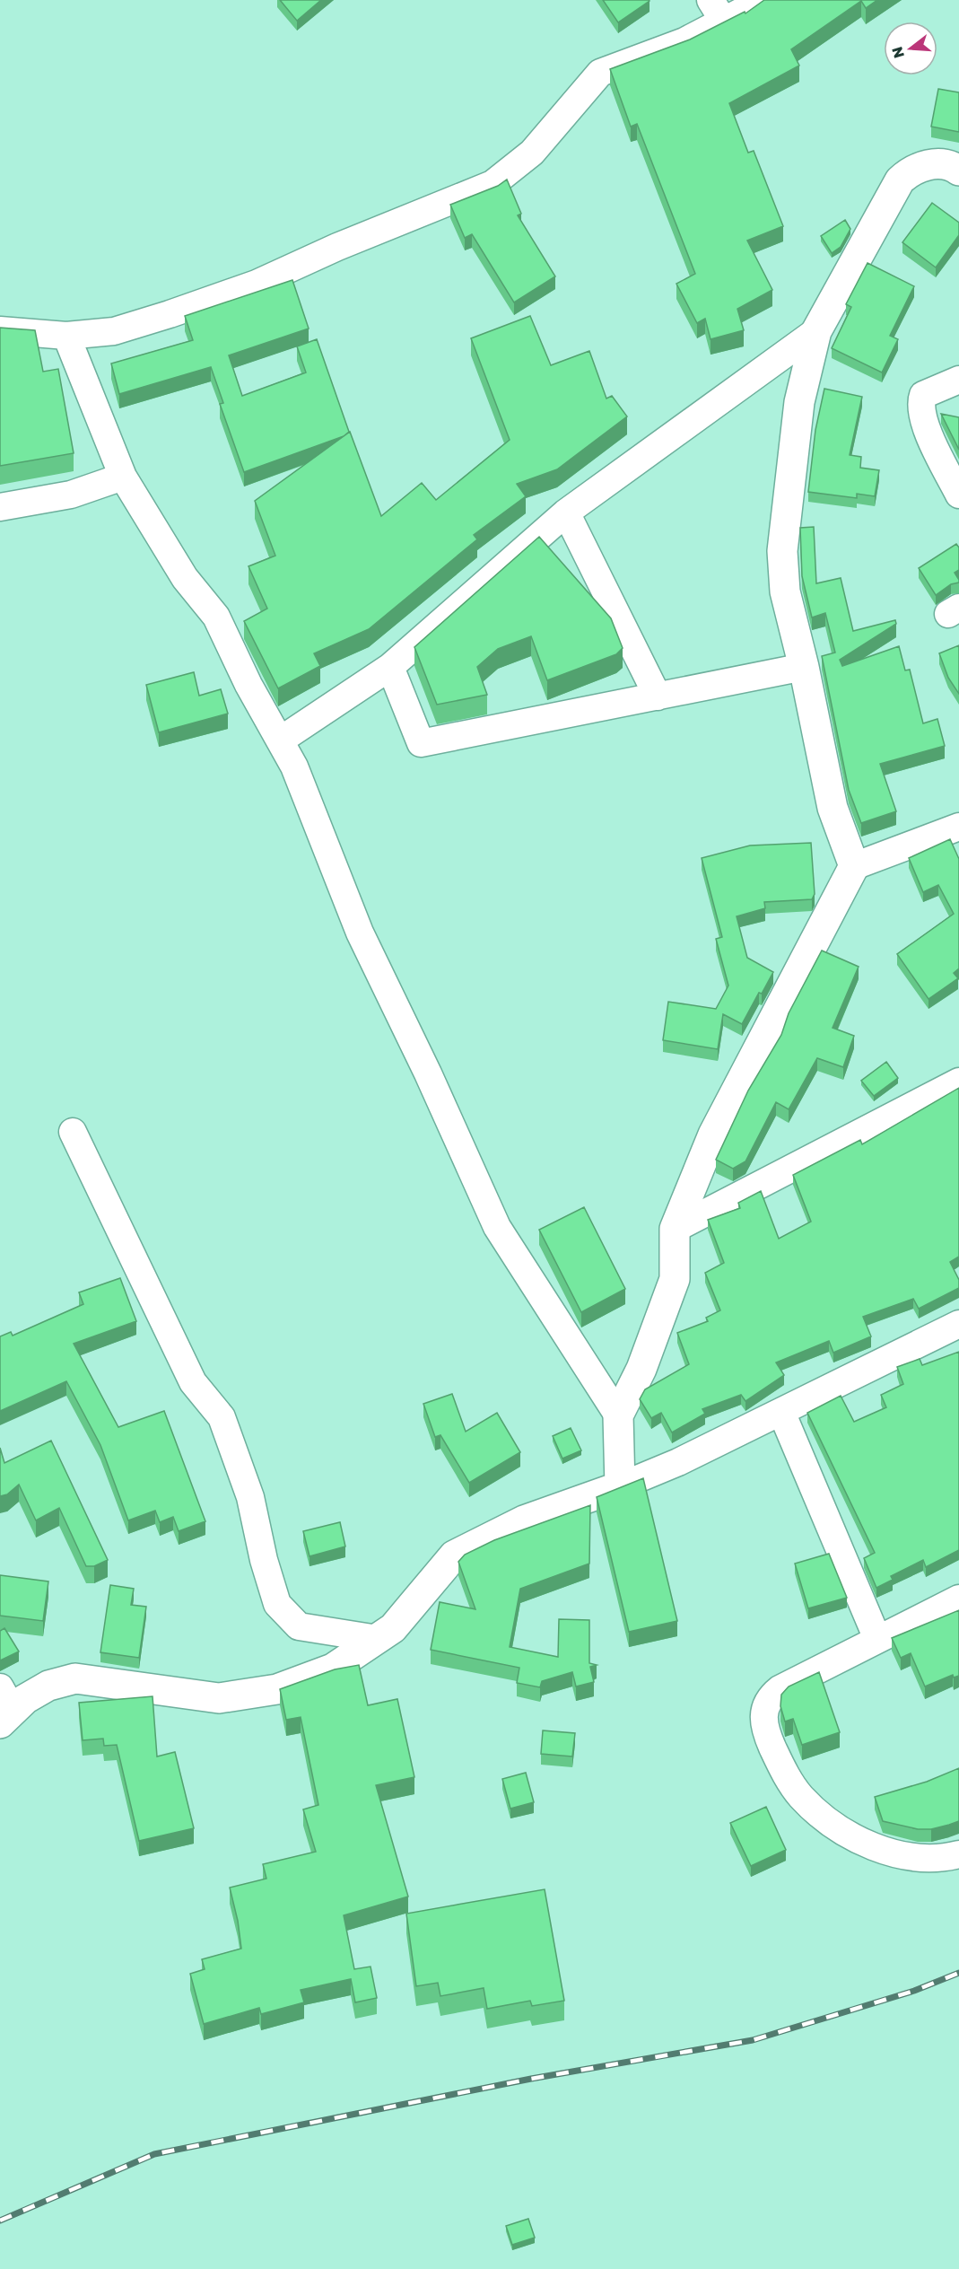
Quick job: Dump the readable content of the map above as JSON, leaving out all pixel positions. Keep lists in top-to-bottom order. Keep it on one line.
{"north":"left"}
